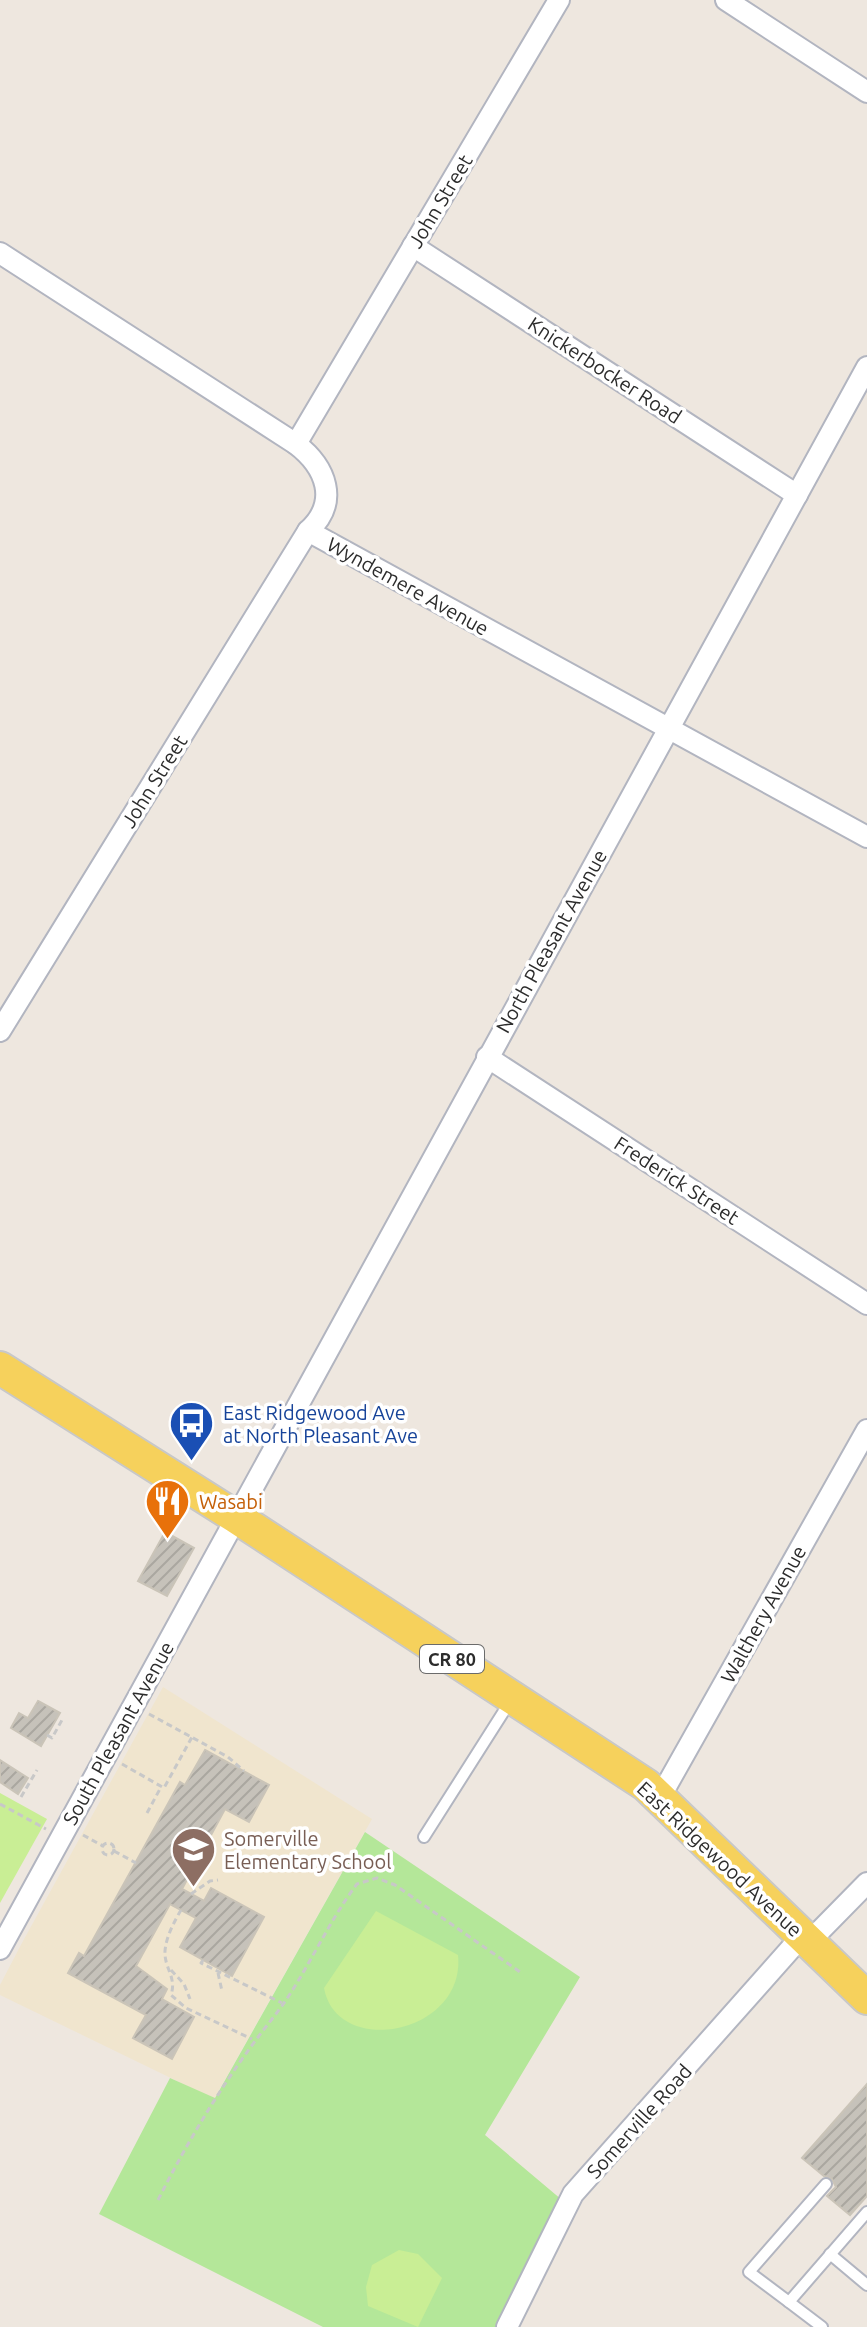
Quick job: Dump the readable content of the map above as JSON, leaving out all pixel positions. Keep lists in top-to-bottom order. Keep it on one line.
{"streets":{"main road":["CR 80","East Ridgewood Avenue"],"street":["John Street","Knickerbocker Road","Wyndemere Avenue","North Pleasant Avenue","Frederick Street","Walthery Avenue","South Pleasant Avenue","Somerville Road"]},"crossings":[["John Street","Knickerbocker Road"],["John Street","Wyndemere Avenue"],["Knickerbocker Road","North Pleasant Avenue"],["Wyndemere Avenue","North Pleasant Avenue"],["North Pleasant Avenue","Frederick Street"],["North Pleasant Avenue","South Pleasant Avenue"],["North Pleasant Avenue","East Ridgewood Avenue"],["Walthery Avenue","East Ridgewood Avenue"],["South Pleasant Avenue","East Ridgewood Avenue"],["East Ridgewood Avenue","Somerville Road"]],"places":{"bus stop":["East Ridgewood Ave at North Pleasant Ave"],"restaurant":["Wasabi"],"school or university":["Somerville Elementary School"]}}
